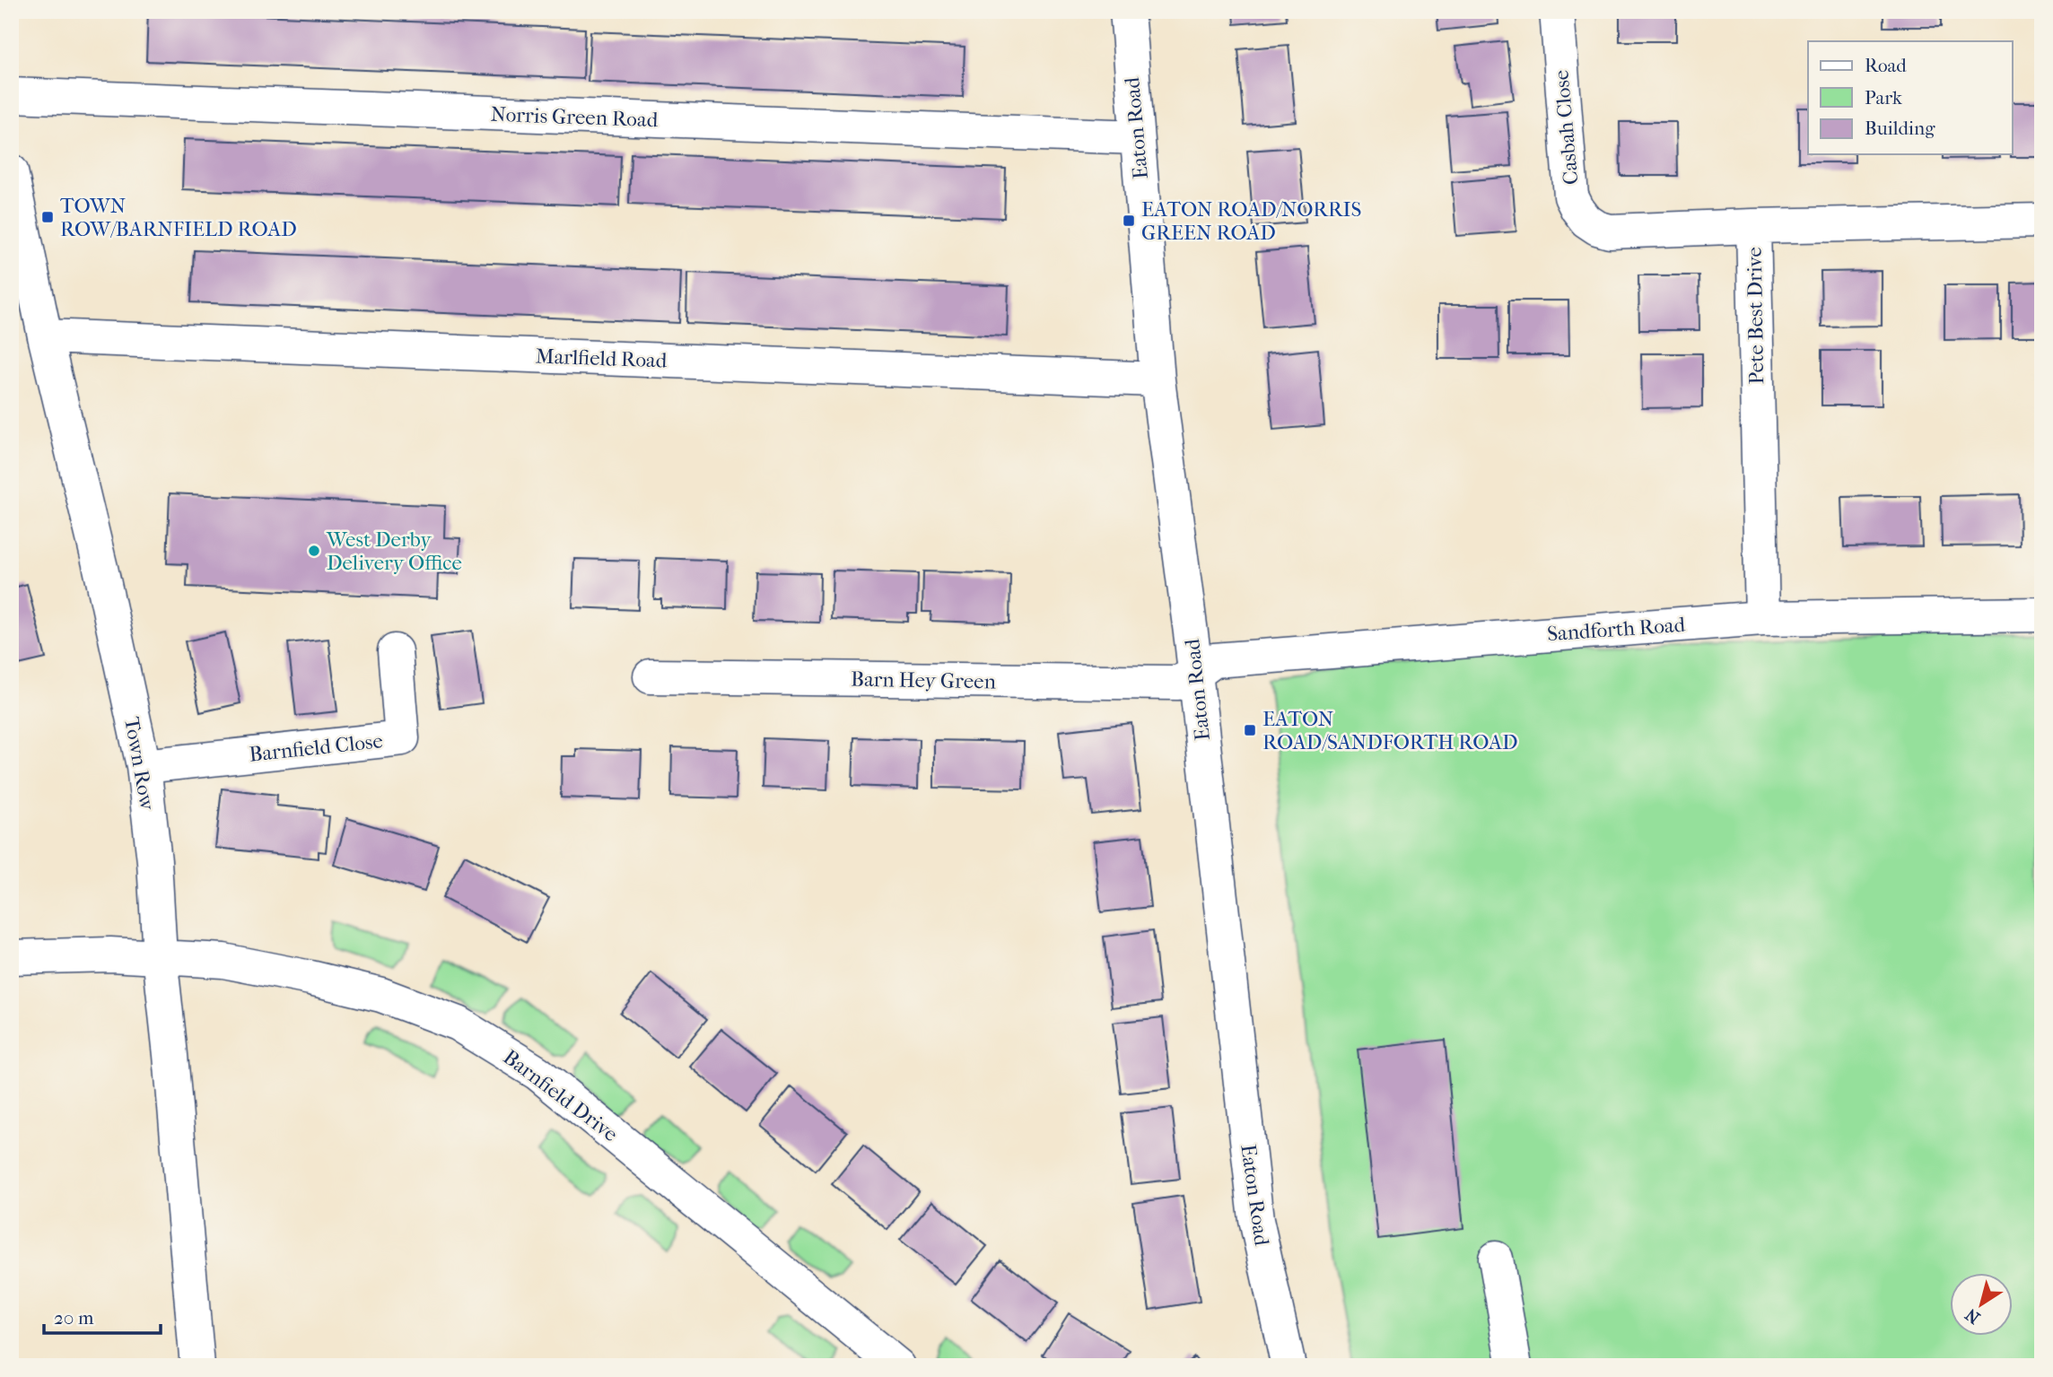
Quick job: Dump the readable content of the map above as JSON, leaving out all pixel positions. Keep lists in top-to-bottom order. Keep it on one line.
{"streets":{"street":["Norris Green Road","Casbah Close","Eaton Road","Pete Best Drive","Marlfield Road","Sandforth Road","Barn Hey Green","Barnfield Close","Town Row","Barnfield Drive"]},"crossings":[["Norris Green Road","Eaton Road"],["Casbah Close","Pete Best Drive"],["Eaton Road","Marlfield Road"],["Eaton Road","Sandforth Road"],["Eaton Road","Barn Hey Green"],["Pete Best Drive","Sandforth Road"],["Marlfield Road","Town Row"],["Sandforth Road","Barn Hey Green"],["Barnfield Close","Town Row"],["Town Row","Barnfield Drive"]],"places":{"transit":["TOWN ROW/BARNFIELD ROAD","EATON ROAD/NORRIS GREEN ROAD","EATON ROAD/SANDFORTH ROAD"],"other":["West Derby Delivery Office"]},"legend":["Road","Park","Building"],"scale_bar":"20 m","north":"bottom left"}
